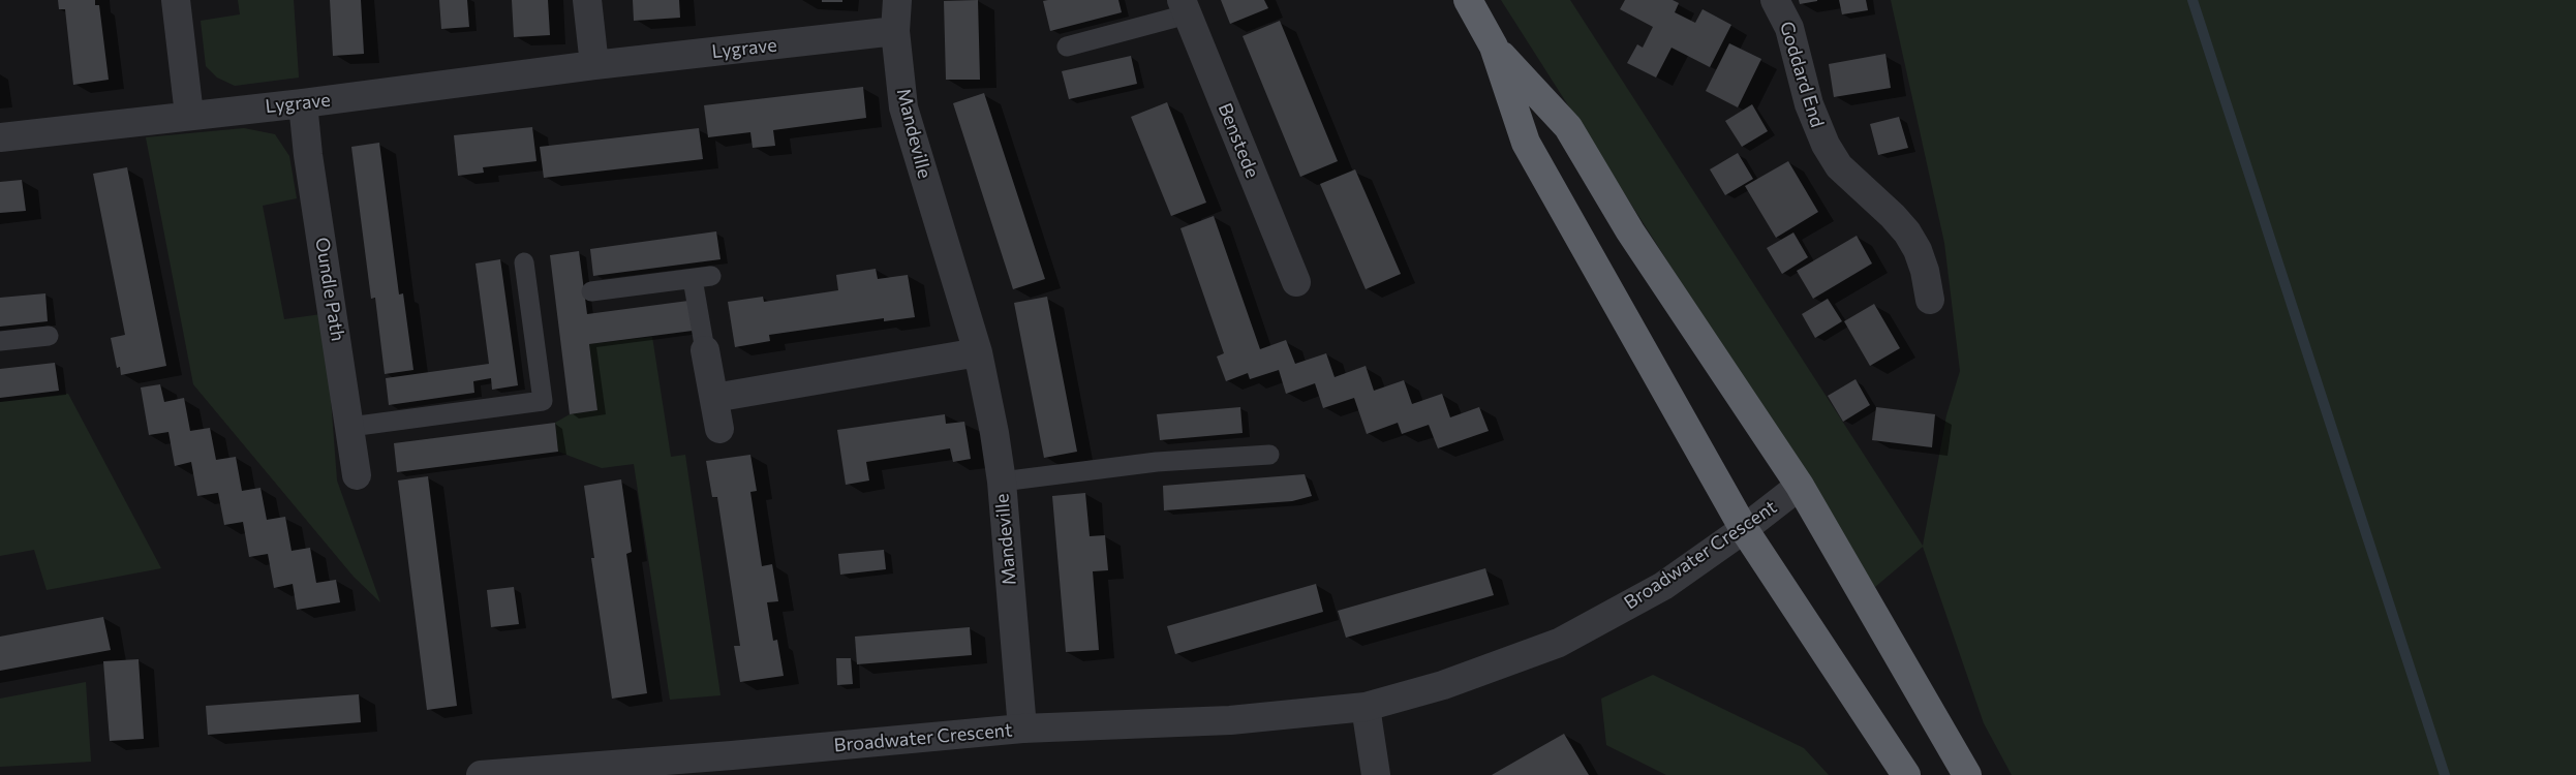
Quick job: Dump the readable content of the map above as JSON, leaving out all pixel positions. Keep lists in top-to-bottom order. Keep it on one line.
{"streets":{"street":["Lygrave","Goddard End","Mandeville","Benstede","Oundle Path","Broadwater Crescent"]},"crossings":[["Lygrave","Mandeville"],["Lygrave","Oundle Path"],["Mandeville","Broadwater Crescent"]]}
